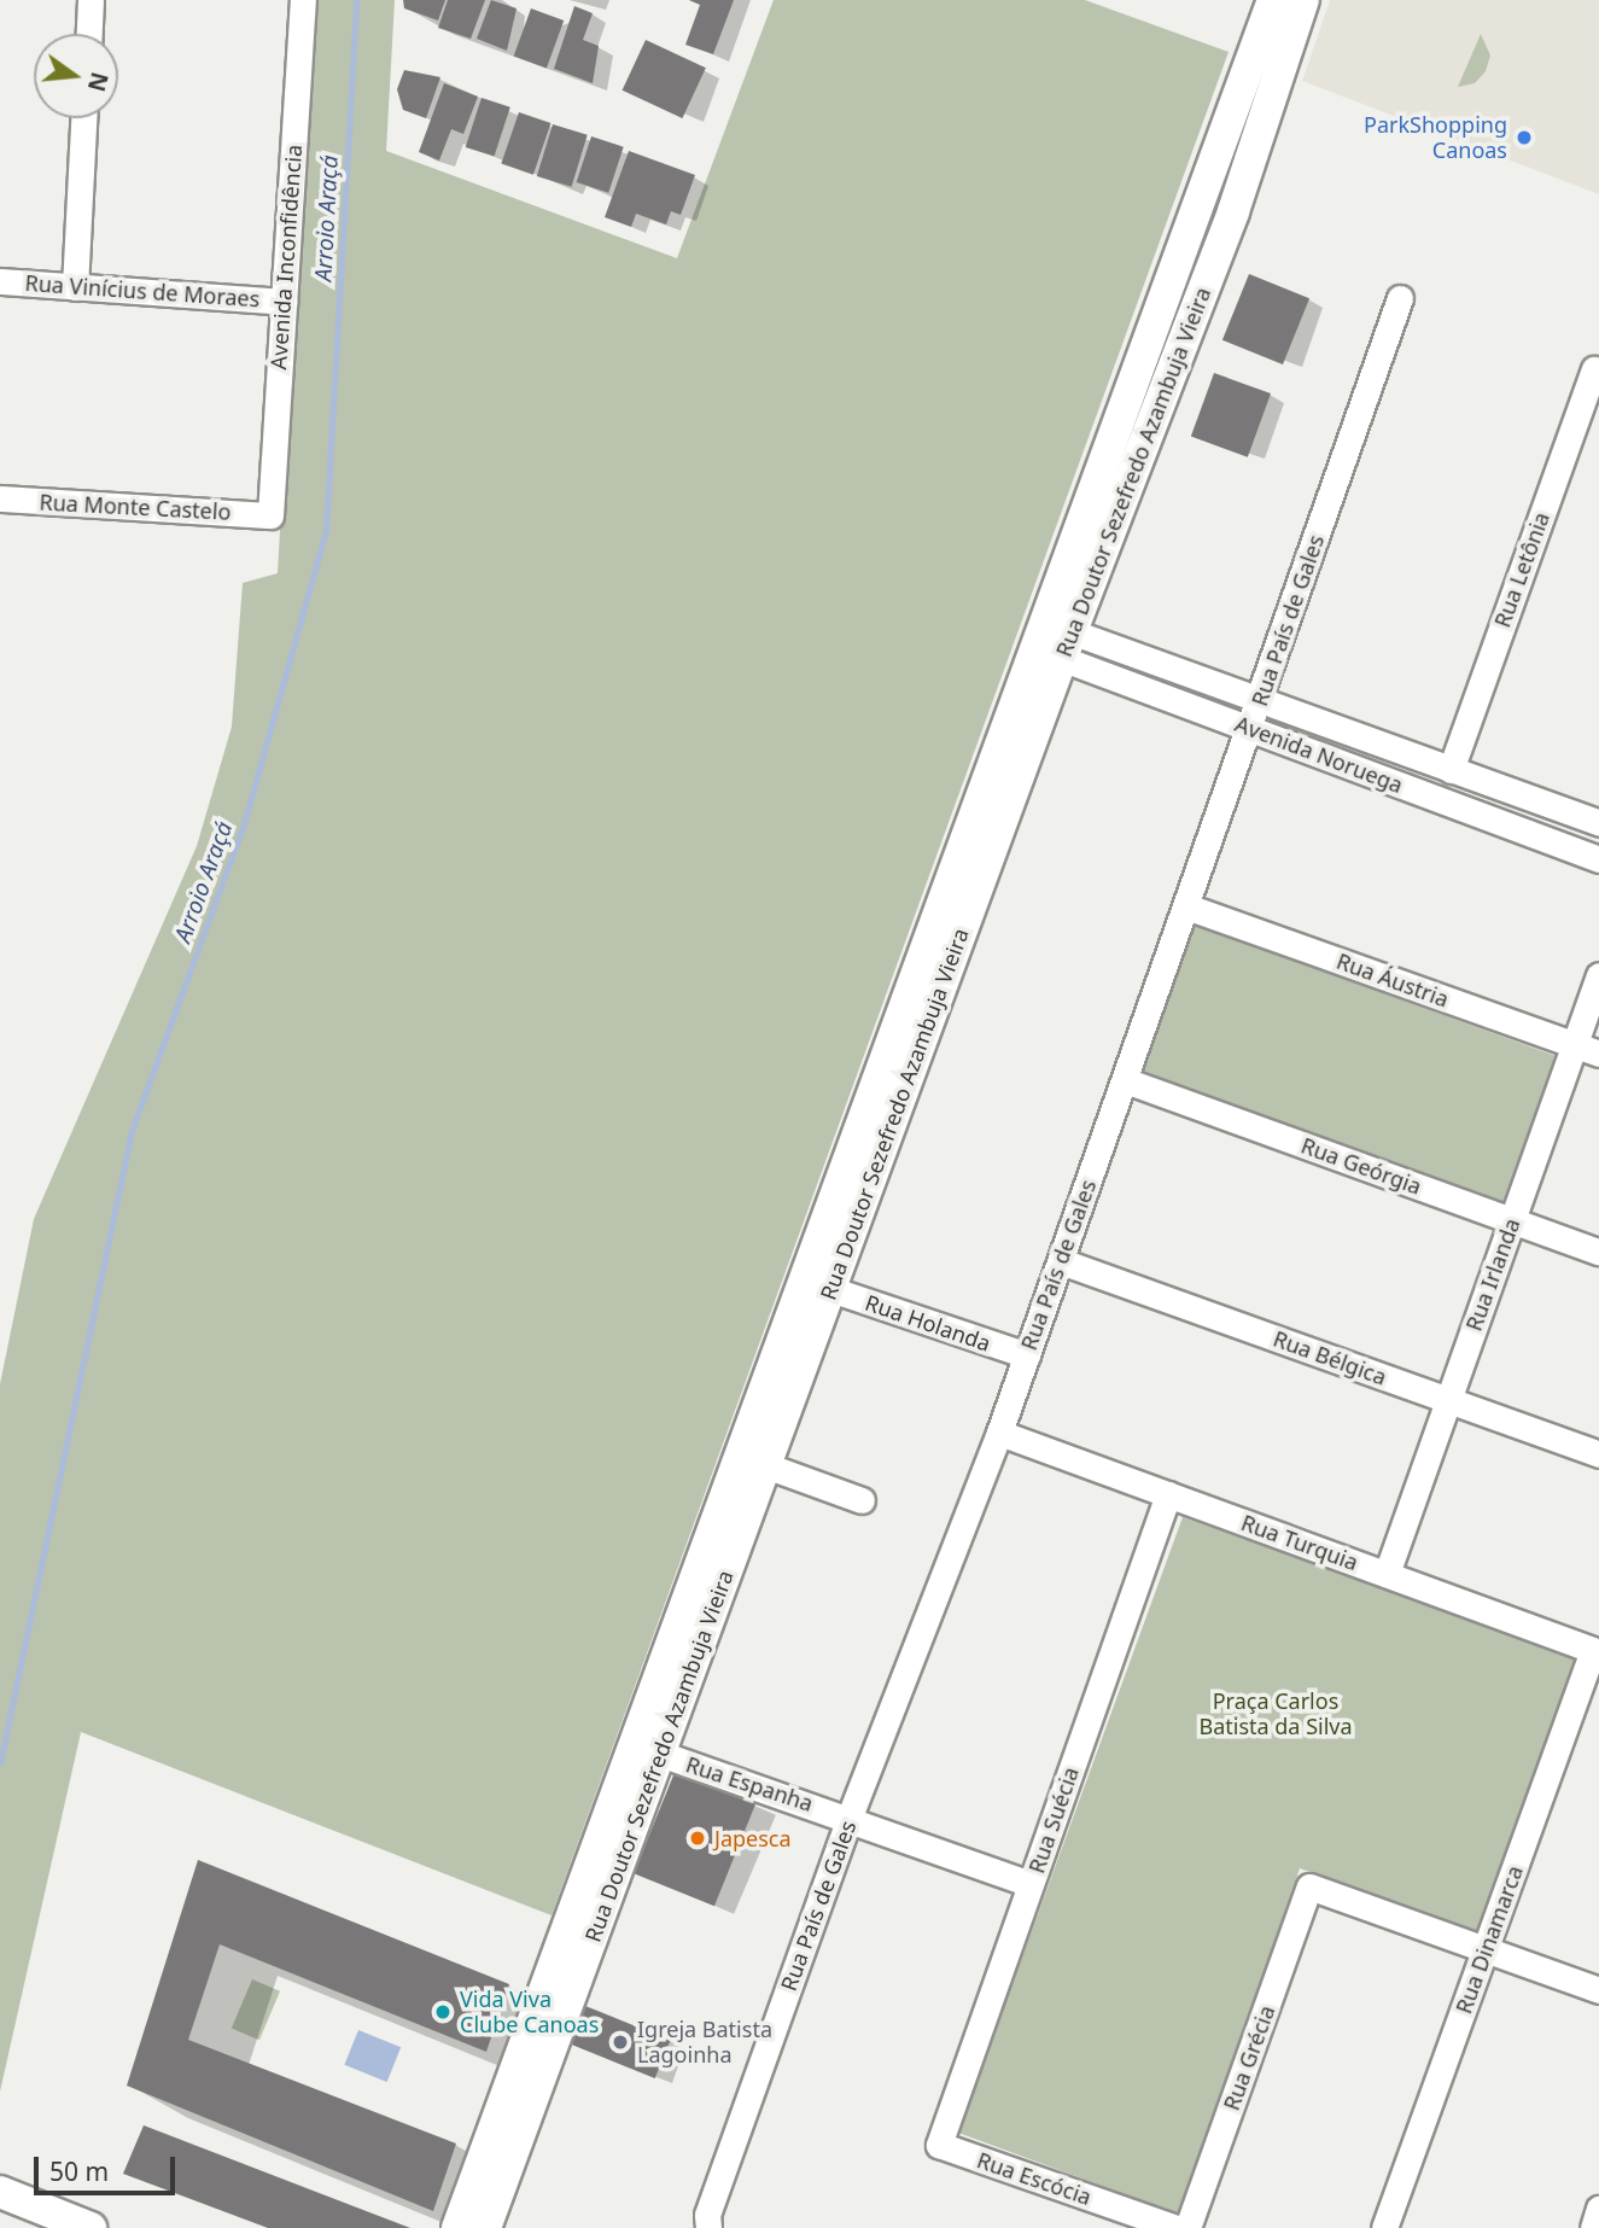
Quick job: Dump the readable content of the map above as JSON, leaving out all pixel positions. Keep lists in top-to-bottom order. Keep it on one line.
{"streets":{"main road":["Rua Doutor Sezefredo Azambuja Vieira"],"street":["Avenida Inconfidência","Rua Vinícius de Moraes","Rua Monte Castelo","Rua Letônia","Rua País de Gales","Avenida Noruega","Rua Áustria","Rua Geórgia","Rua Irlanda","Rua Holanda","Rua Bélgica","Rua Turquia","Rua Espanha","Rua Suécia","Rua Dinamarca","Rua Grécia","Rua Escócia"]},"crossings":[["Avenida Inconfidência","Rua Vinícius de Moraes"],["Avenida Inconfidência","Rua Monte Castelo"],["Rua Doutor Sezefredo Azambuja Vieira","Avenida Noruega"],["Rua Doutor Sezefredo Azambuja Vieira","Rua Holanda"],["Rua Doutor Sezefredo Azambuja Vieira","Rua Espanha"],["Rua Letônia","Avenida Noruega"],["Rua País de Gales","Avenida Noruega"],["Rua País de Gales","Rua Áustria"],["Rua País de Gales","Rua Geórgia"],["Rua País de Gales","Rua Holanda"],["Rua País de Gales","Rua Bélgica"],["Rua País de Gales","Rua Turquia"],["Rua País de Gales","Rua Espanha"],["Rua Áustria","Rua Irlanda"],["Rua Geórgia","Rua Irlanda"],["Rua Irlanda","Rua Bélgica"],["Rua Irlanda","Rua Turquia"],["Rua Turquia","Rua Suécia"],["Rua Turquia","Rua Dinamarca"],["Rua Espanha","Rua Suécia"],["Rua Suécia","Rua Escócia"],["Rua Dinamarca","Rua Grécia"]],"water":["Arroio Araçá"],"parks":["Praça Carlos Batista da Silva"],"places":["ParkShopping Canoas","Japesca","Vida Viva Clube Canoas","Igreja Batista Lagoinha"],"scale_bar":"50 m","north":"right"}
